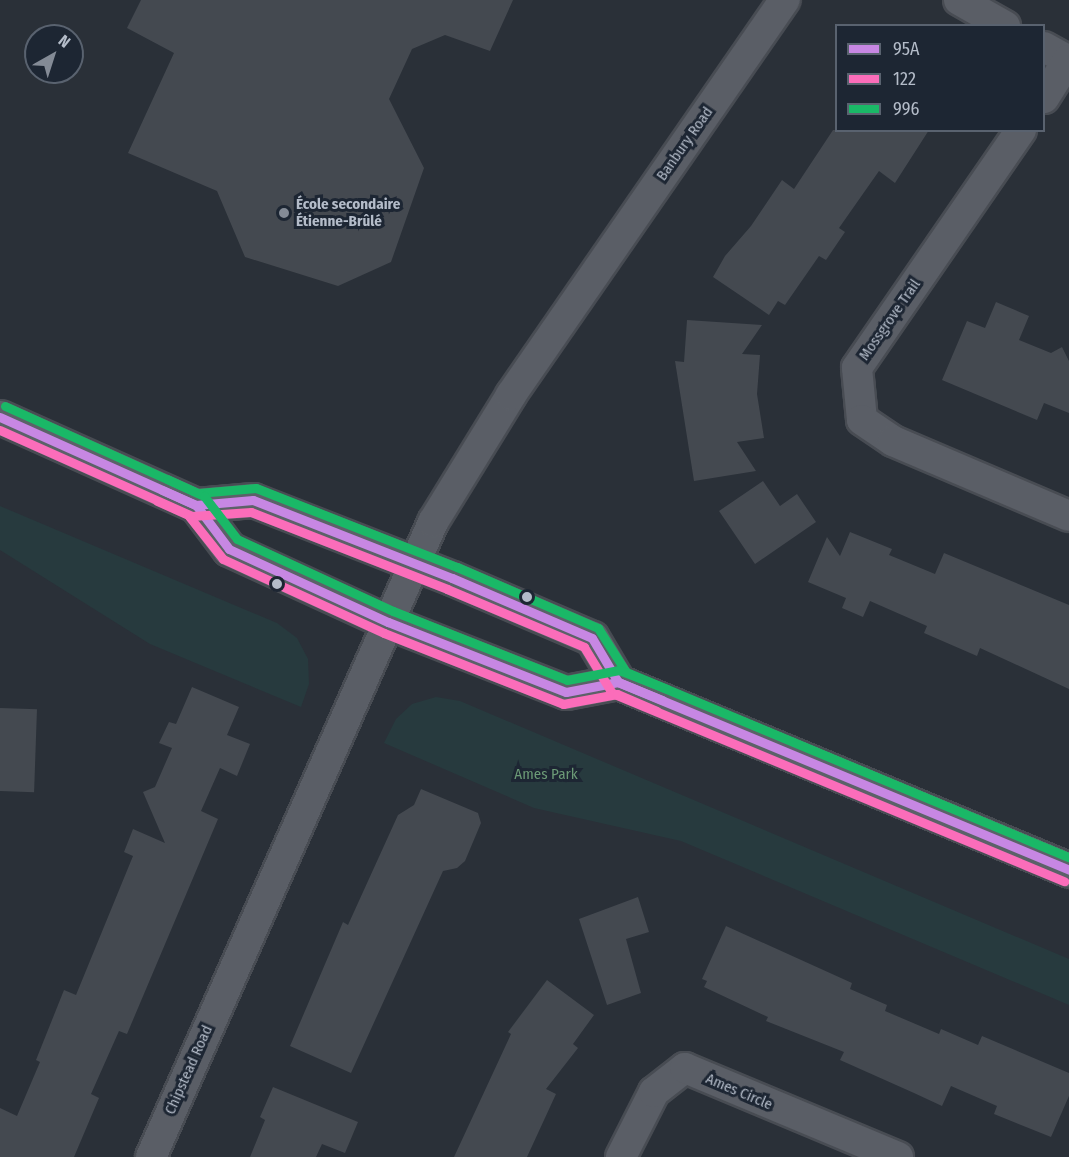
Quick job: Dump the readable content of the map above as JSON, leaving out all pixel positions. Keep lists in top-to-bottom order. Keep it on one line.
{"streets":{"street":["Banbury Road","Mossgrove Trail","Chipstead Road","Ames Circle"]},"crossings":[["Banbury Road","Chipstead Road"]],"parks":["Ames Park"],"places":["École secondaire Étienne-Brûlé"],"lines":["transit line 996","transit line 95A","transit line 122"],"legend":["95A","122","996"],"north":"top right"}
